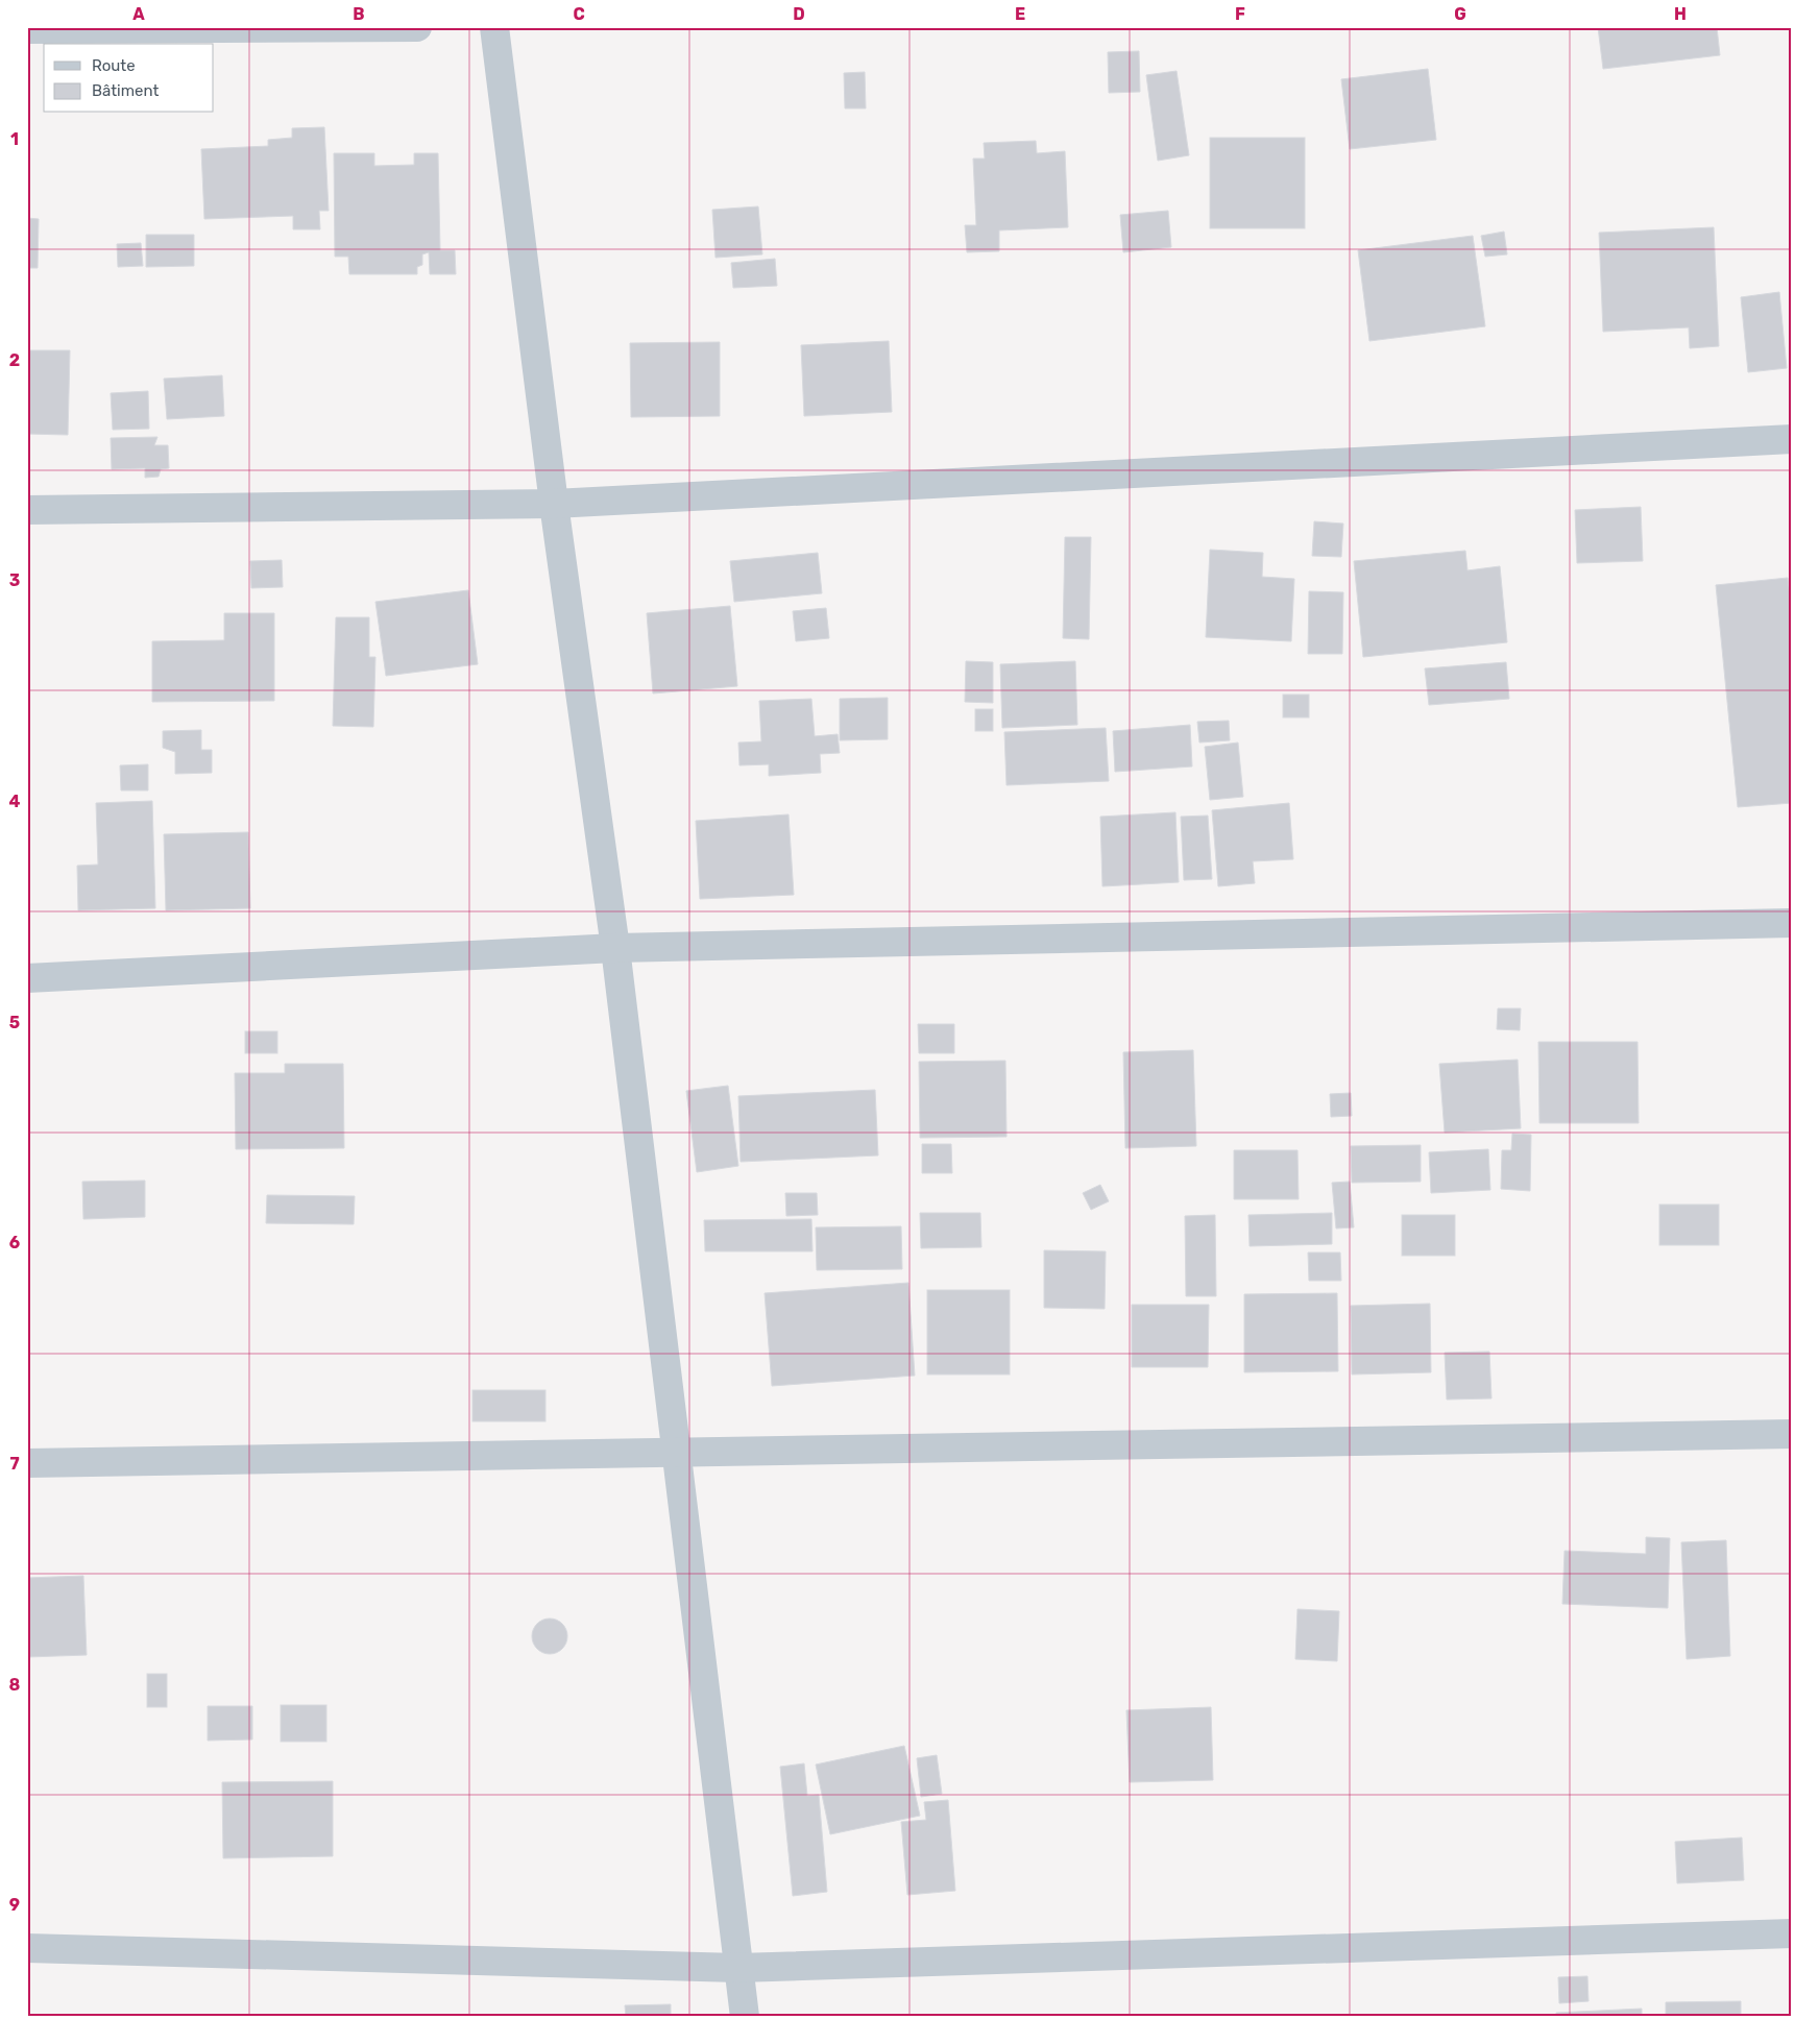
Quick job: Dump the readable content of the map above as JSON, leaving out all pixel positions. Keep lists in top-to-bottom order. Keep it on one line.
{"legend":["Route","Bâtiment"],"grid":{"columns":["A","B","C","D","E","F","G","H"],"rows":["1","2","3","4","5","6","7","8","9"]}}
